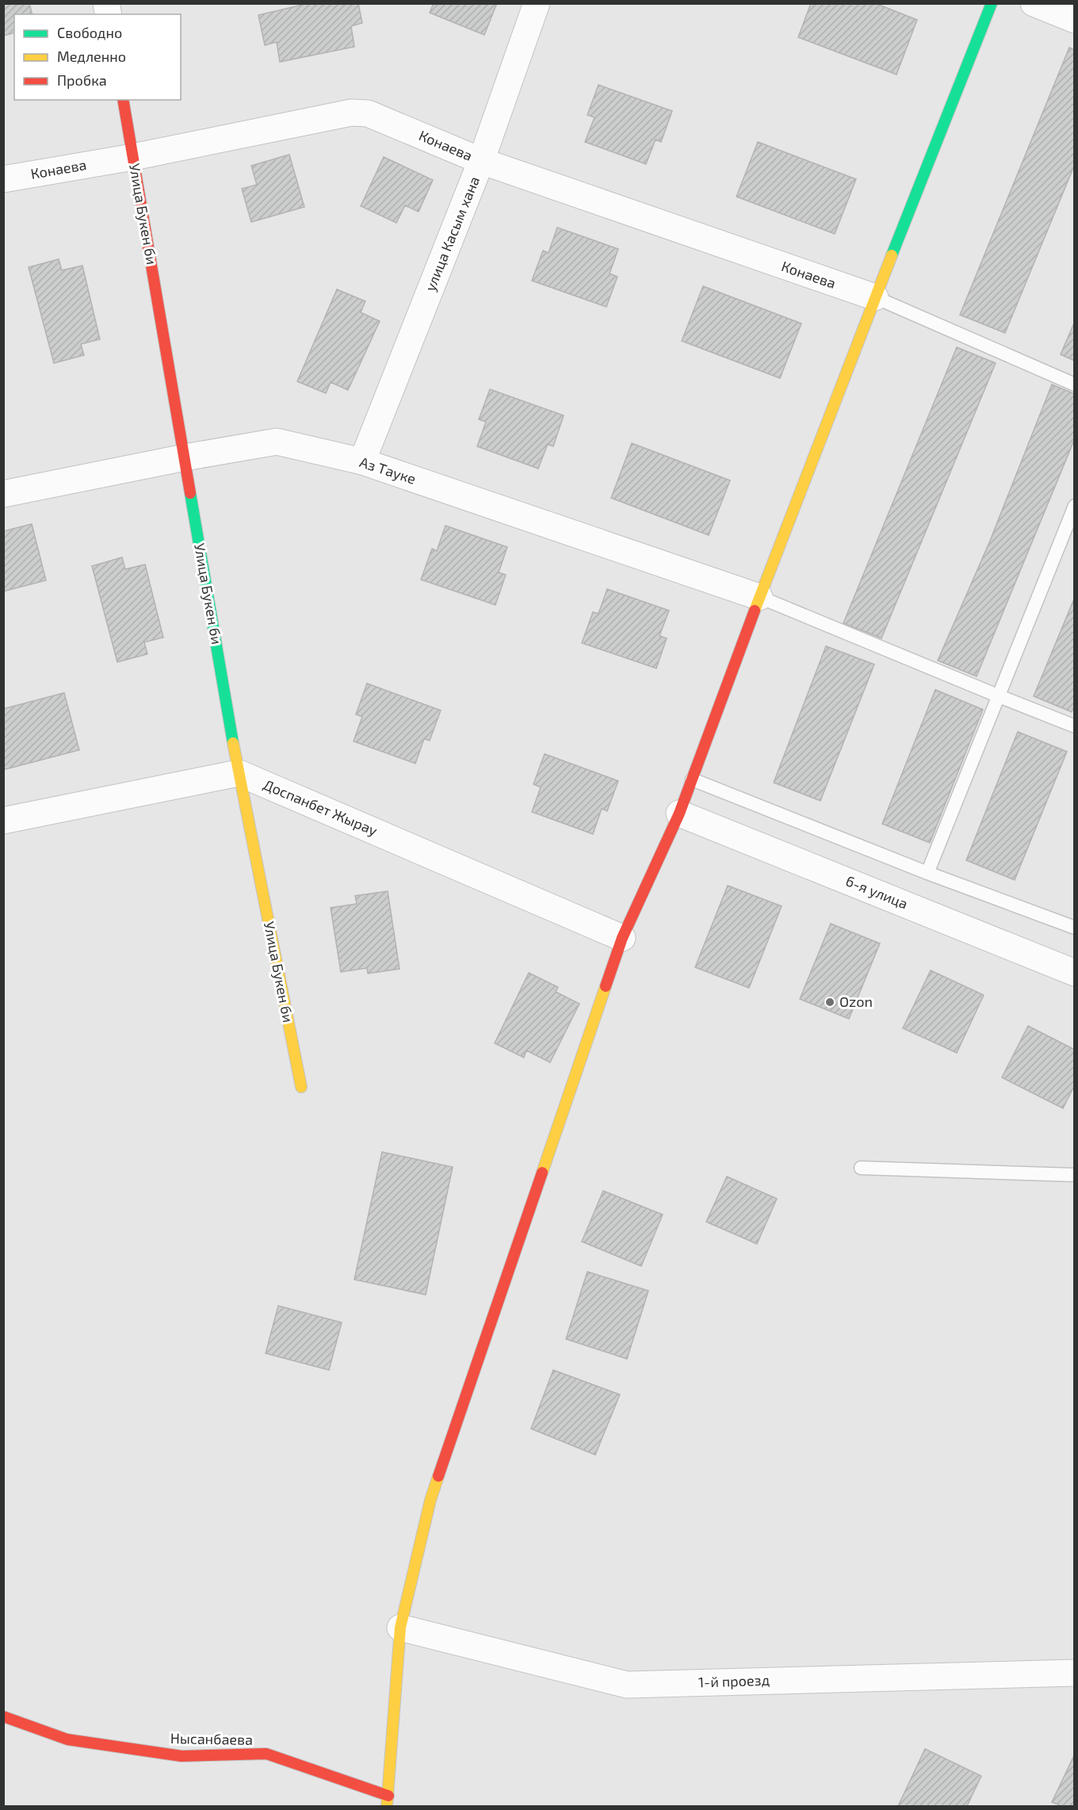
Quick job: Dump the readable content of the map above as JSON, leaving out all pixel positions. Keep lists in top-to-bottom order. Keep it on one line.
{"streets":{"street":["Конаева","Улица Букен би","улица Касым хана","Аз Тауке","Доспанбет Жырау","6-я улица","1-й проезд","Нысанбаева"]},"crossings":[["Конаева","Улица Букен би"],["Конаева","улица Касым хана"],["Улица Букен би","Аз Тауке"],["Улица Букен би","Доспанбет Жырау"],["улица Касым хана","Аз Тауке"]],"places":["Ozon"],"legend":["Свободно","Медленно","Пробка"]}
